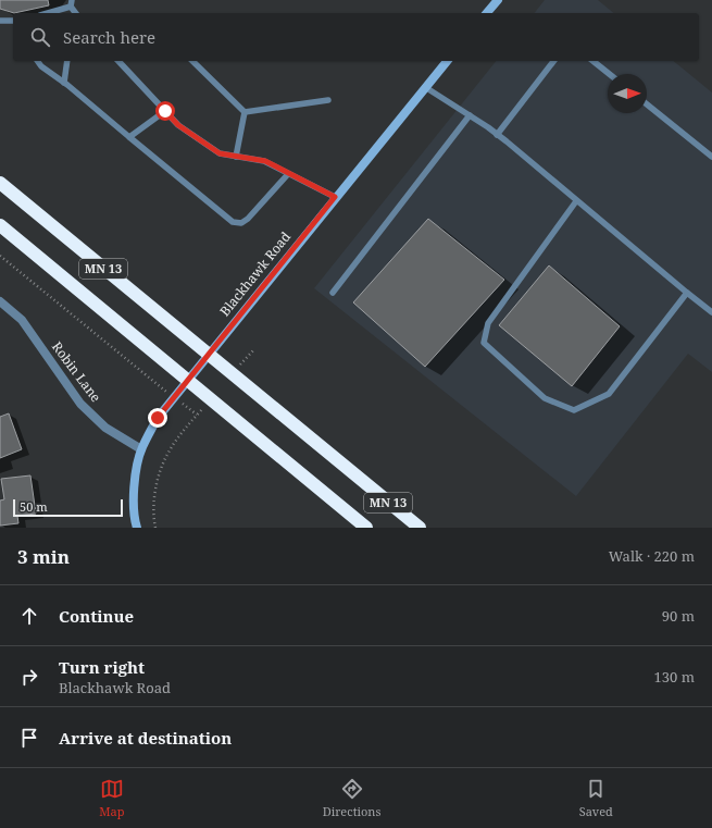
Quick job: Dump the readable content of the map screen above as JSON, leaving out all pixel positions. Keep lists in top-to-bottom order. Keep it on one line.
{"streets":{"highway":["MN 13"],"street":["Blackhawk Road","Robin Lane"]},"crossings":[["MN 13","Blackhawk Road"],["Blackhawk Road","Robin Lane"]],"scale_bar":"50 m","north":"right","page":{"search":"Search here","scale":"50 m","heading":["3 min","Walk · 220 m"],"list":[["Continue","90 m"],["Turn right","Blackhawk Road","130 m"],"Arrive at destination"],"nav":["Map","Directions","Saved"]}}
